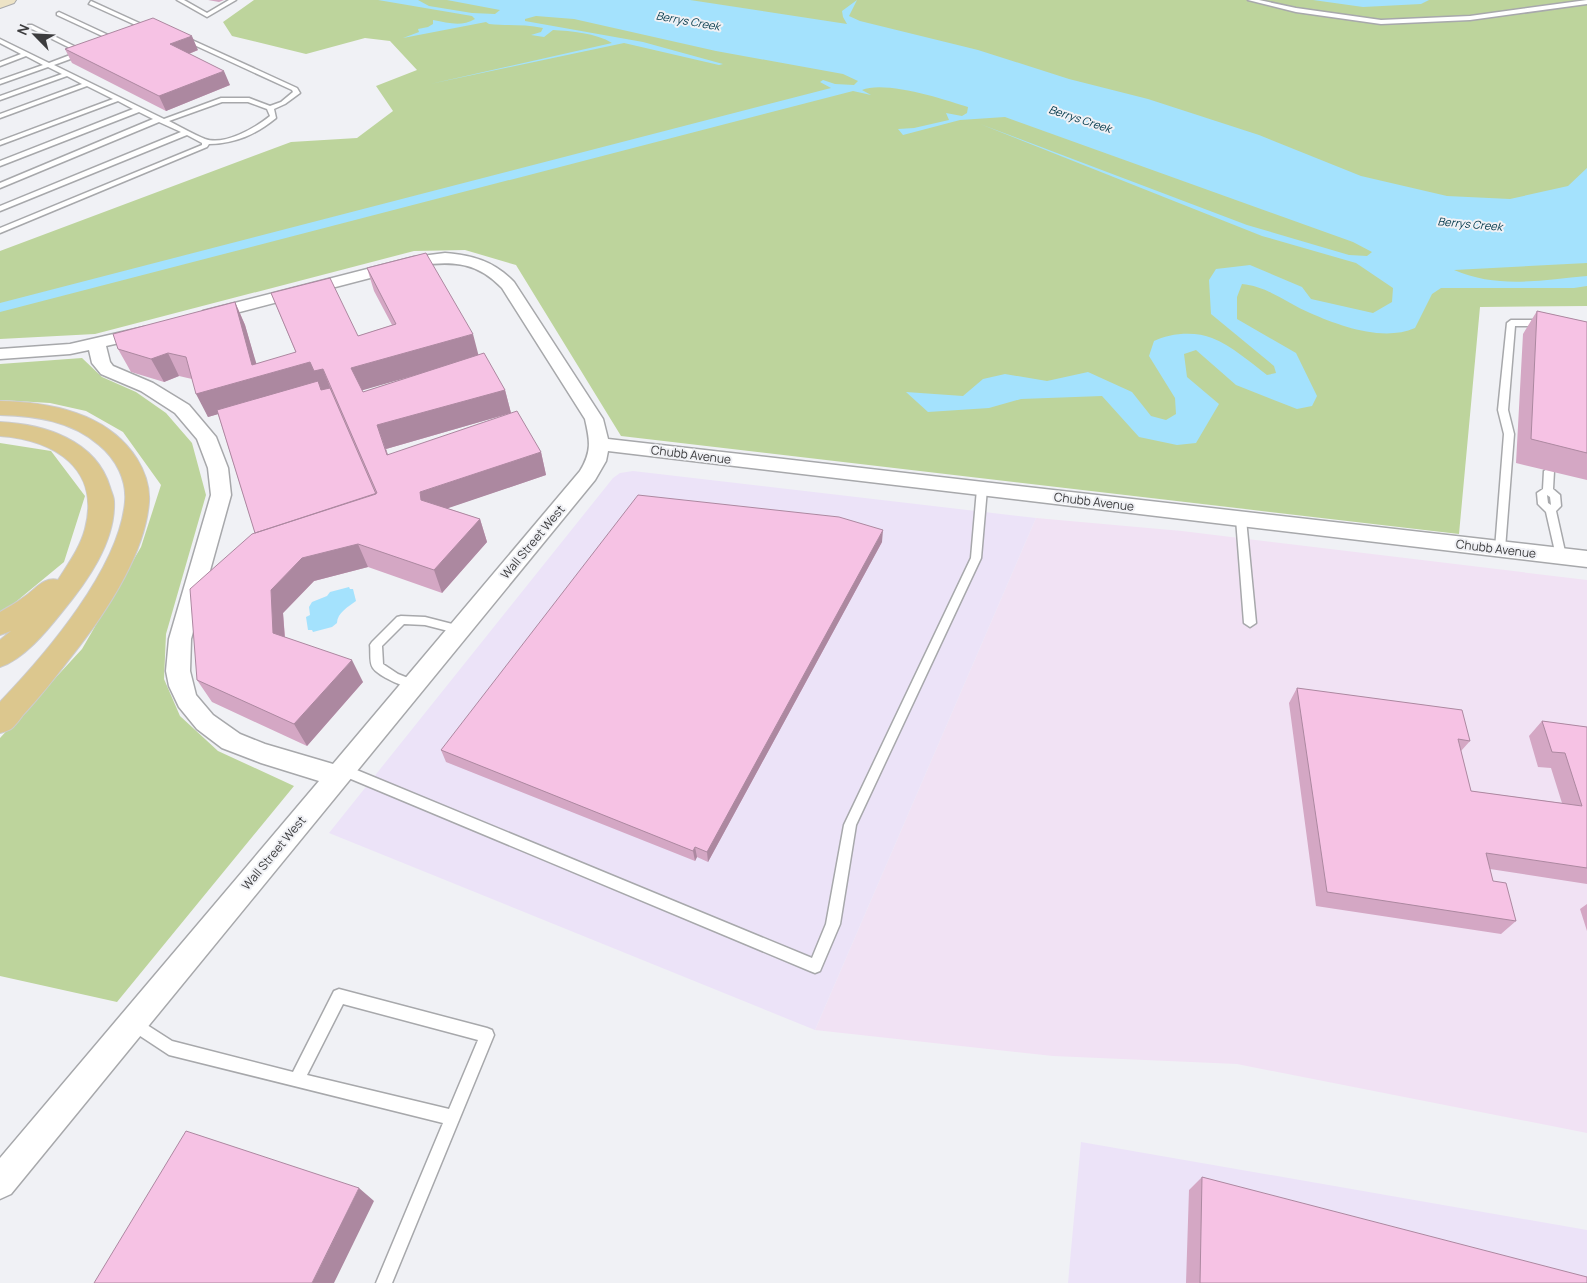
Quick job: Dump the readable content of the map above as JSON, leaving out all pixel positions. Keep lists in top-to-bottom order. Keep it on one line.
{"streets":{"street":["Chubb Avenue","Wall Street West"]},"crossings":[["Chubb Avenue","Wall Street West"]],"water":["Berrys Creek"],"north":"top left"}
